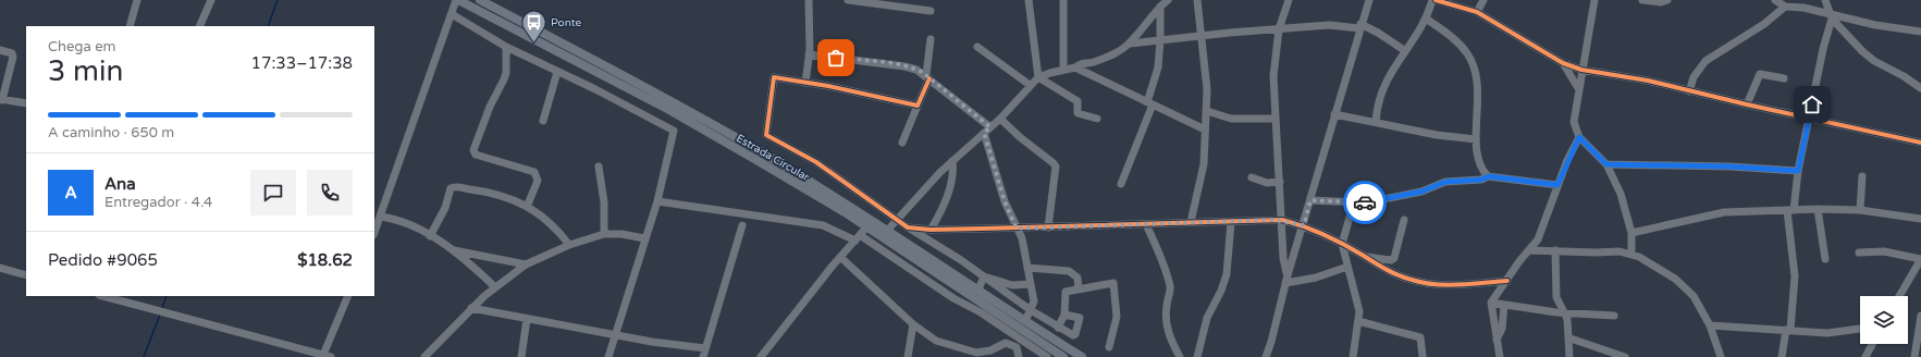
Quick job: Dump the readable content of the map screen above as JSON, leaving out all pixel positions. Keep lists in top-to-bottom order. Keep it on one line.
{"streets":{"main road":["Estrada Circular"]},"places":{"bus stop":["Ponte"]},"page":{"heading":["3 min","Chega em","17:33–17:38"],"panel":["Ana","Entregador · 4.4","Pedido #9065","$18.62"],"bar":"A caminho · 650 m","round":"A"}}
